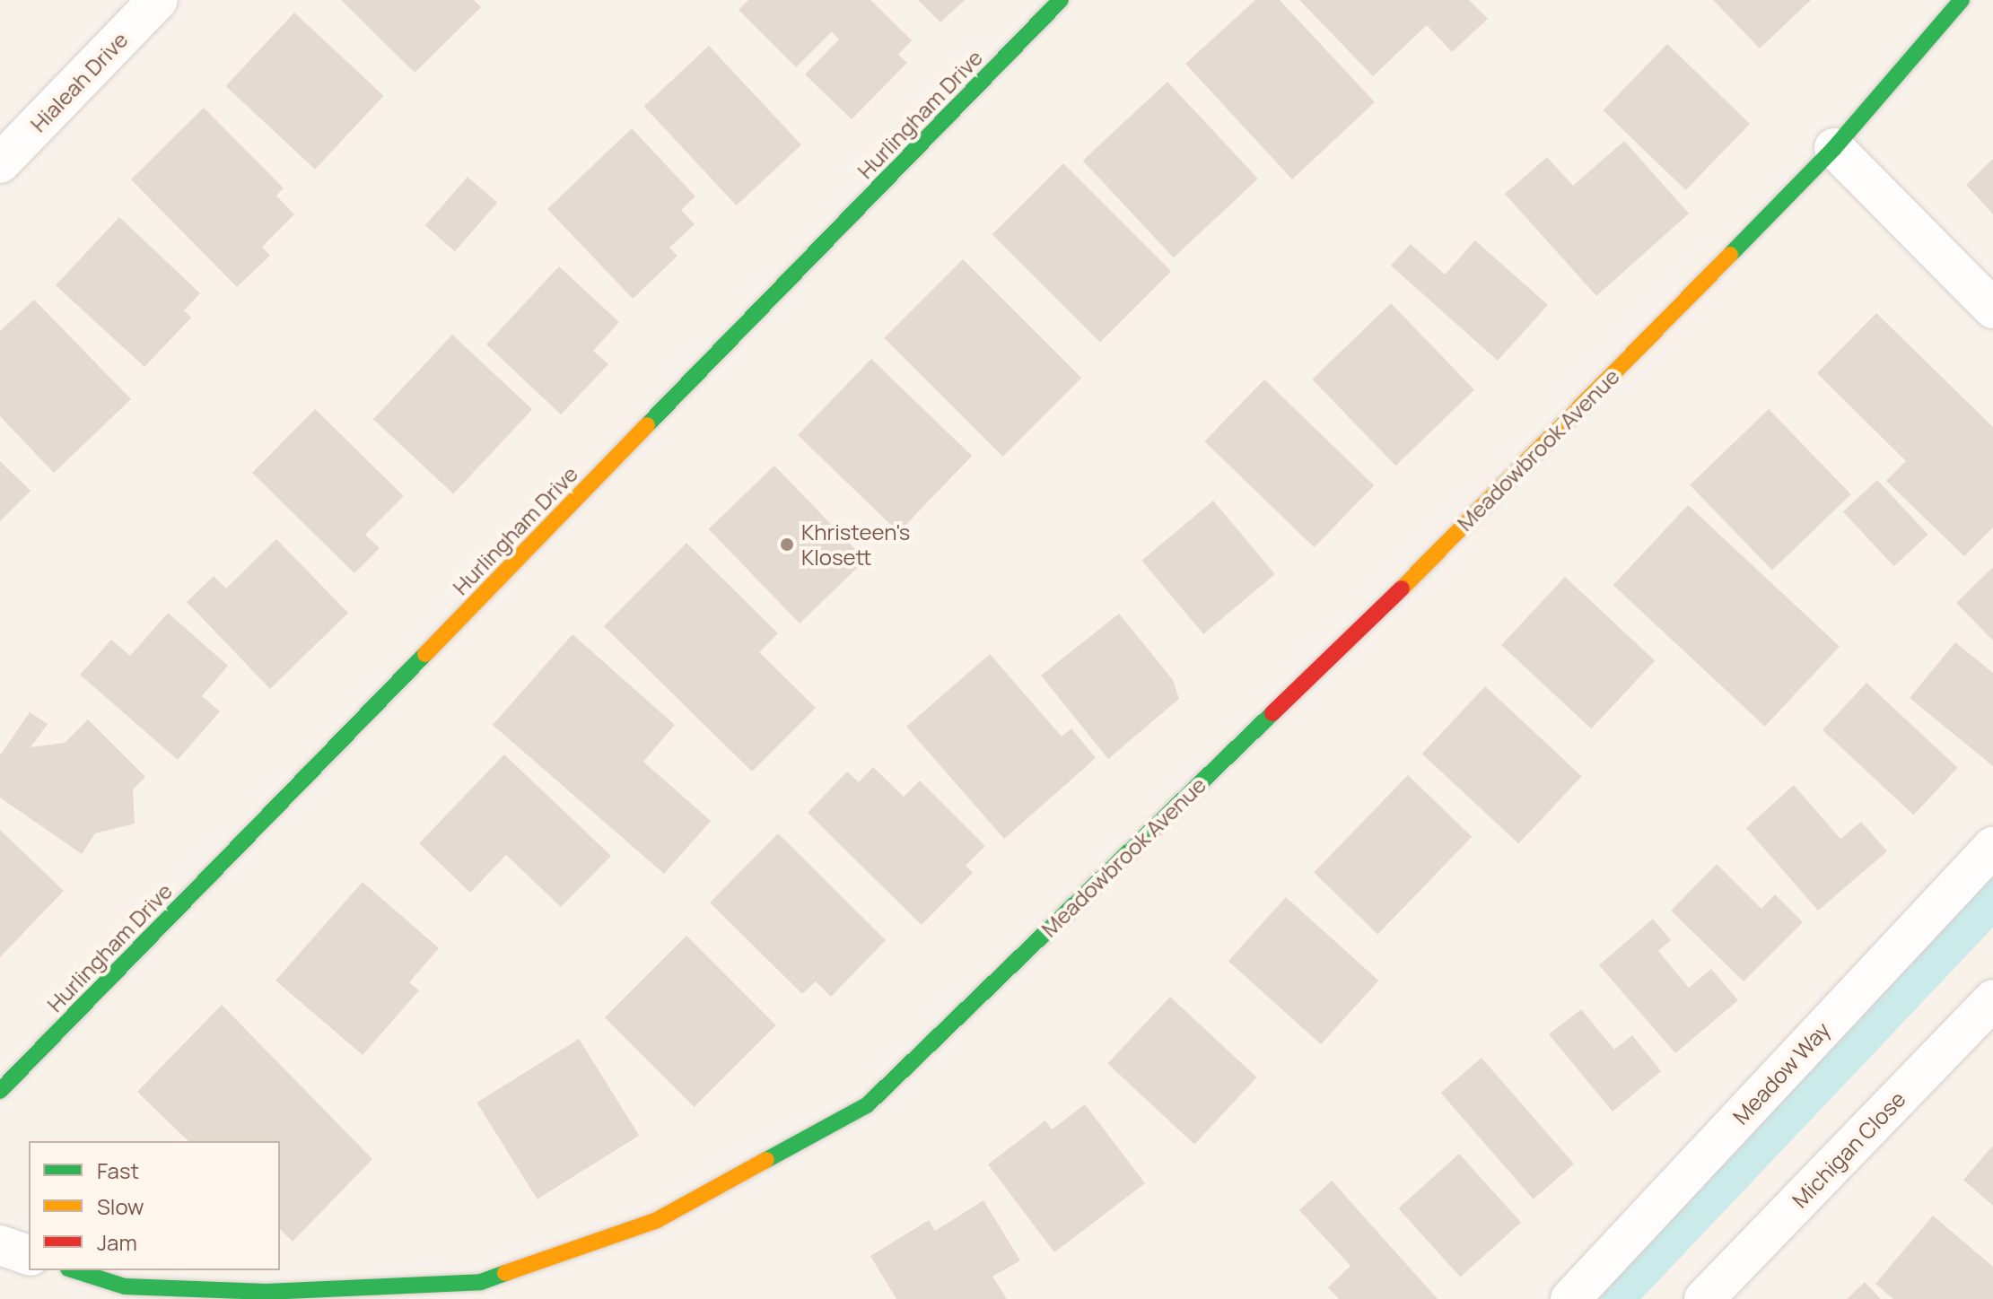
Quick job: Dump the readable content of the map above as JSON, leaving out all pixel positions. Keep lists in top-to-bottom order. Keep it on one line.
{"streets":{"street":["Hialeah Drive","Hurlingham Drive","Meadowbrook Avenue","Meadow Way","Michigan Close"]},"places":["Khristeen's Klosett"],"legend":["Fast","Slow","Jam"]}
